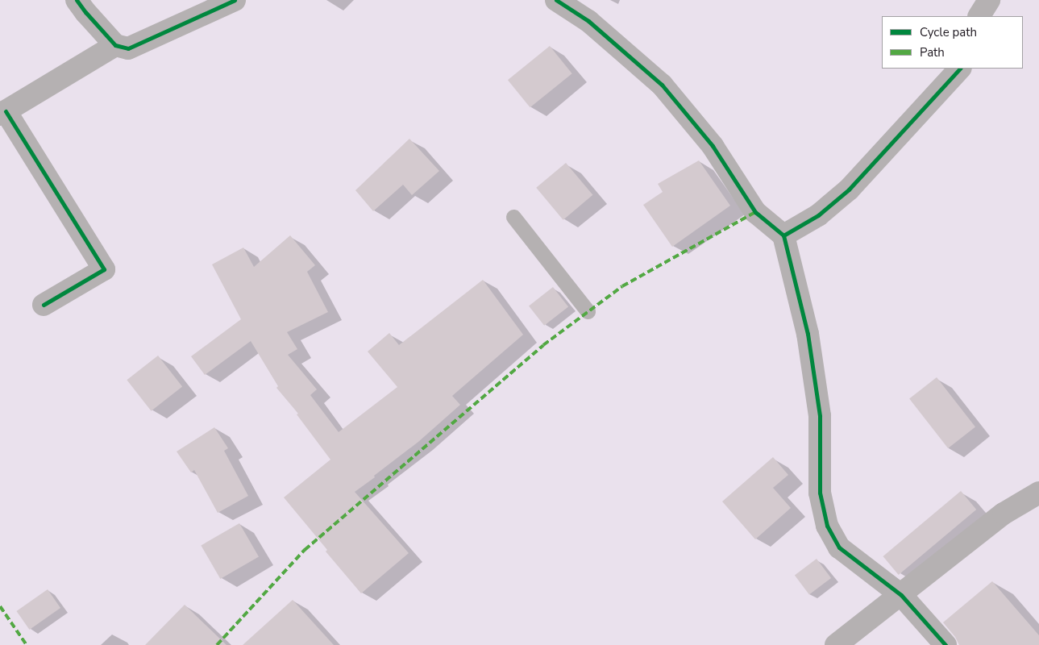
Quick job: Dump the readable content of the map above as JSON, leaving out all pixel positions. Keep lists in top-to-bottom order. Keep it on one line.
{"legend":["Cycle path","Path"]}
